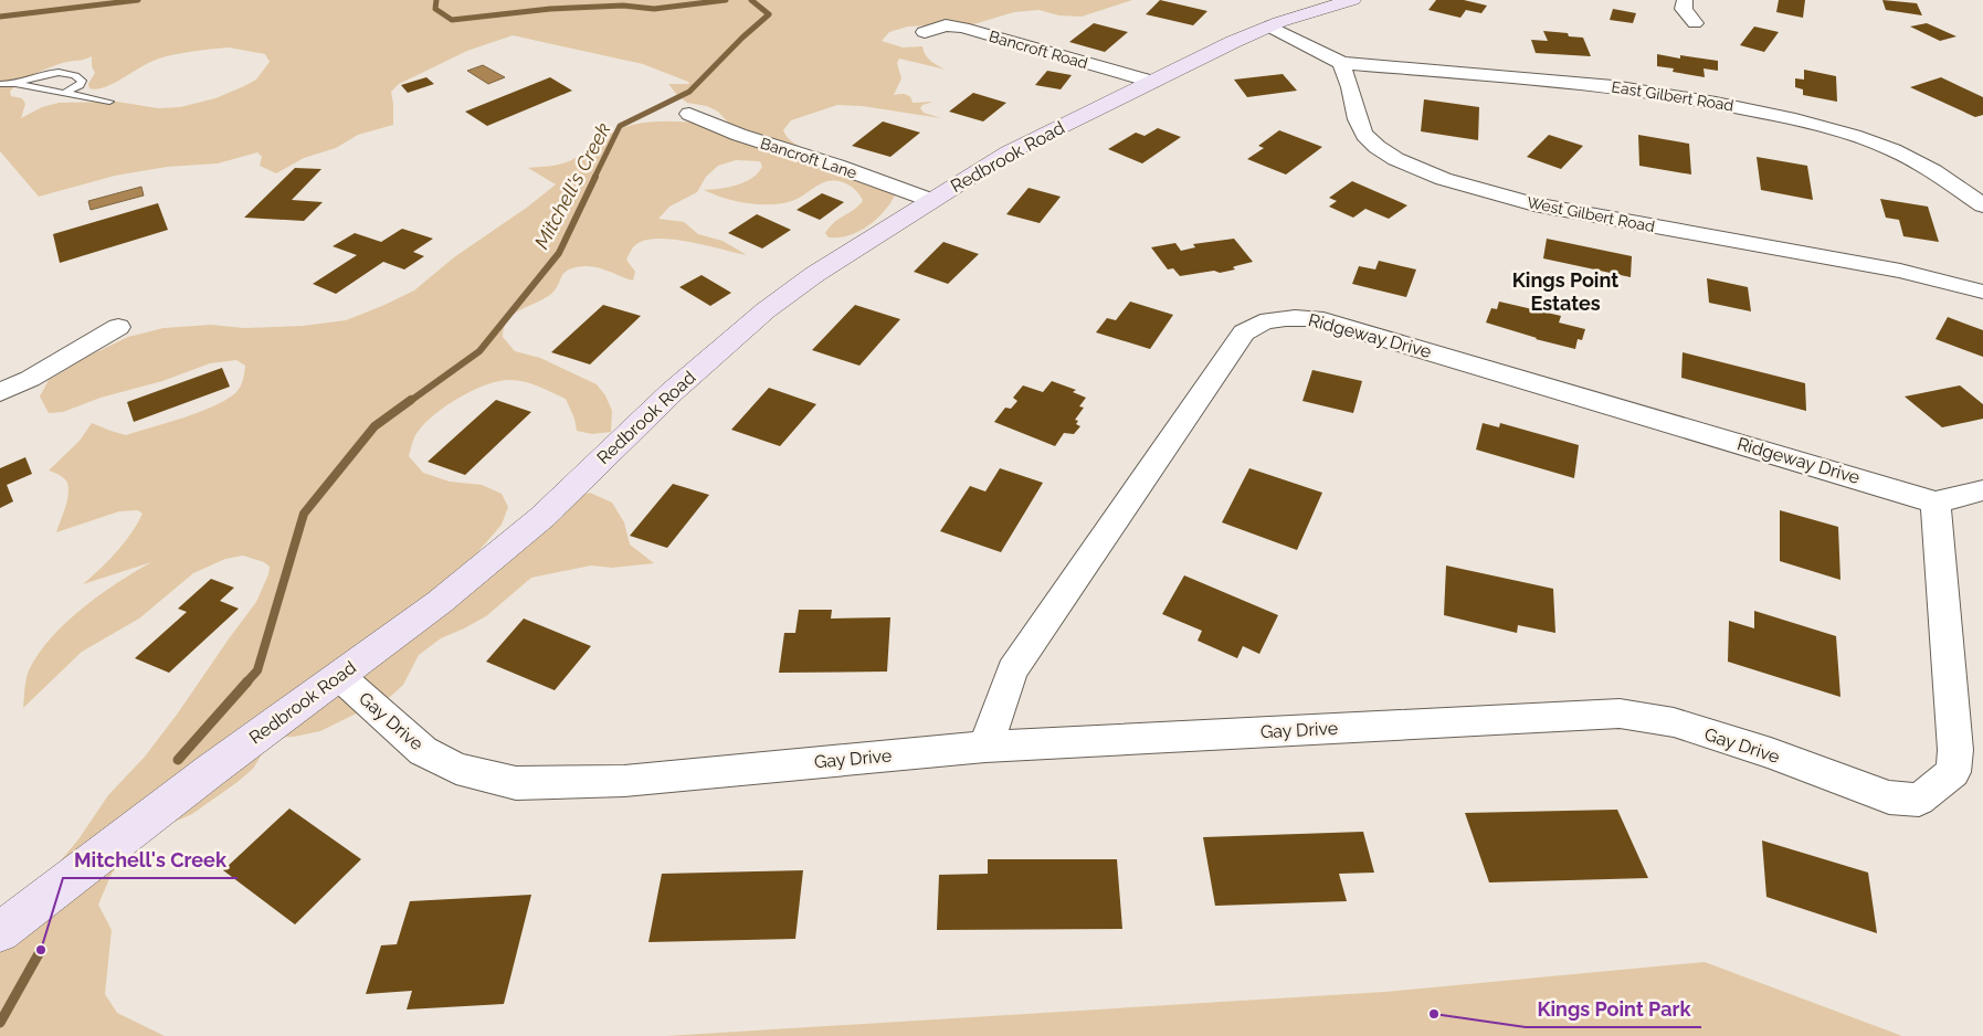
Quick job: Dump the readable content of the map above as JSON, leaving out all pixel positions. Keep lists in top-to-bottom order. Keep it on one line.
{"streets":{"main road":["Redbrook Road"],"street":["Bancroft Road","East Gilbert Road","Bancroft Lane","West Gilbert Road","Ridgeway Drive","Gay Drive"]},"crossings":[["Bancroft Road","Redbrook Road"],["East Gilbert Road","West Gilbert Road"],["Redbrook Road","Bancroft Lane"],["Redbrook Road","Gay Drive"],["Ridgeway Drive","Gay Drive"]],"districts":["Kings Point Estates"],"water":["Mitchell's Creek"],"places":["Mitchell's Creek","Kings Point Park"]}
